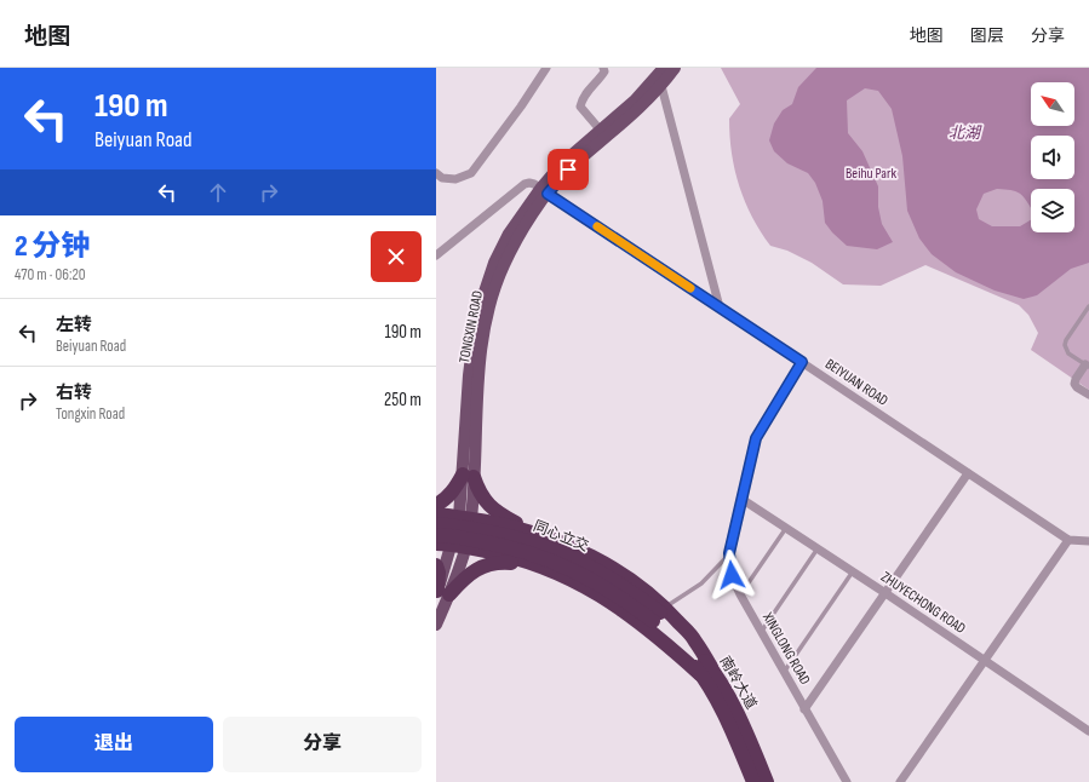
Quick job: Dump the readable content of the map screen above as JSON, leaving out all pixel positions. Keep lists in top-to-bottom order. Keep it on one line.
{"streets":{"highway":["同心立交","南岭大道"],"main road":["TONGXIN ROAD"],"street":["BEIYUAN ROAD","ZHUYECHONG ROAD","XINGLONG ROAD"]},"crossings":[["TONGXIN ROAD","BEIYUAN ROAD"],["BEIYUAN ROAD","XINGLONG ROAD"],["同心立交","南岭大道"],["ZHUYECHONG ROAD","XINGLONG ROAD"]],"water":["北湖"],"parks":["Beihu Park"],"north":"top left","page":{"header":"地图","nav":["地图","图层","分享"],"turn":["190 m","Beiyuan Road"],"heading":["2 分钟","470 m · 06:20"],"list":[{"name":"左转","note":"Beiyuan Road","value":"190 m"},{"name":"右转","note":"Tongxin Road","value":"250 m"}],"buttons":["退出","分享"]}}
